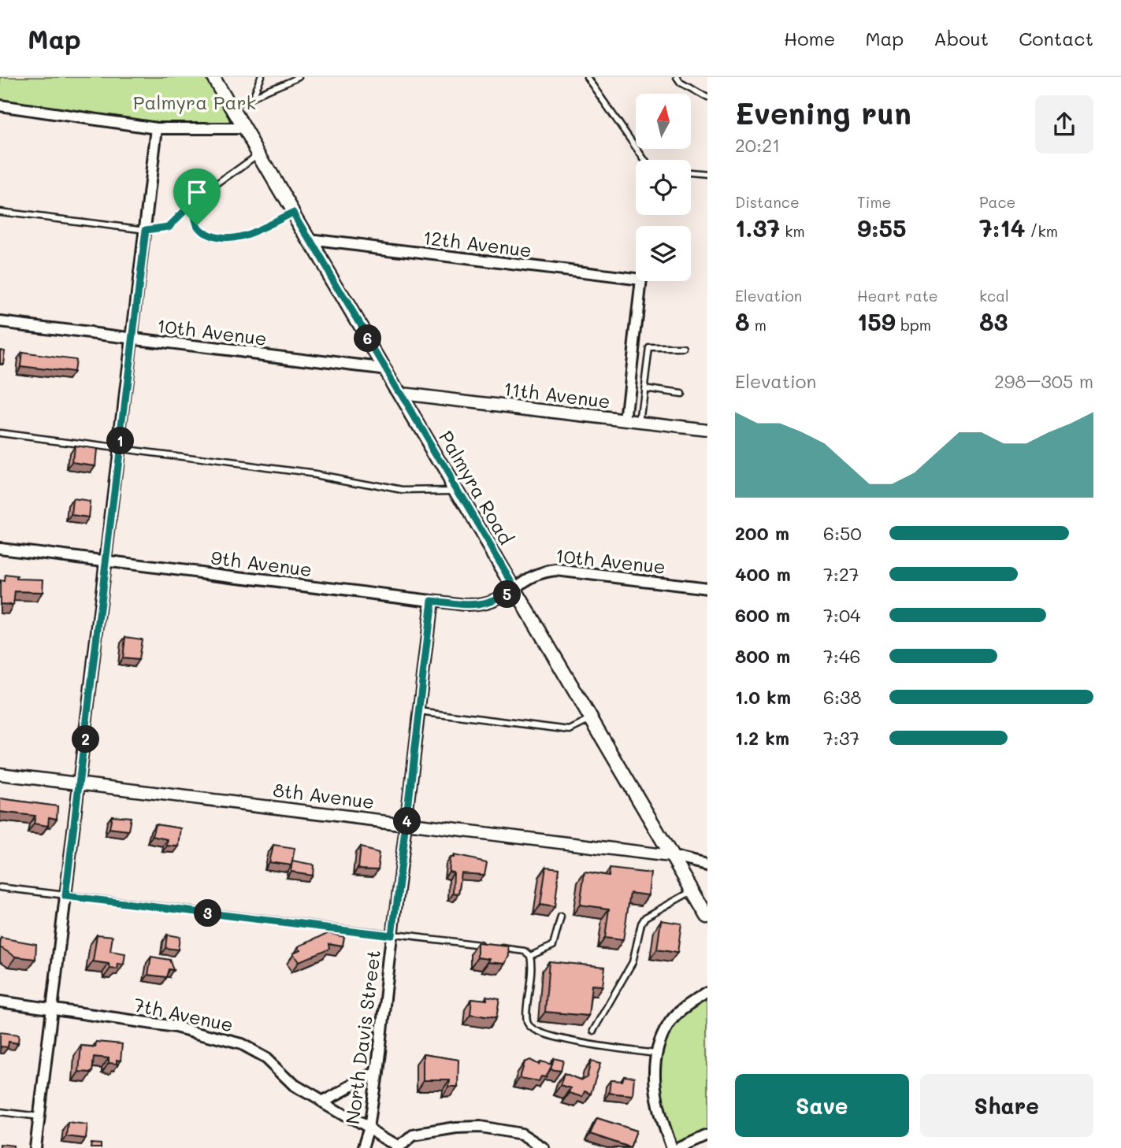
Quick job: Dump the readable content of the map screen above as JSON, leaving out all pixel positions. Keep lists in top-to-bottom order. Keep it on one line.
{"streets":{"main road":["Palmyra Road"],"street":["12th Avenue","10th Avenue","11th Avenue","9th Avenue","8th Avenue","7th Avenue","North Davis Street"]},"crossings":[["12th Avenue","11th Avenue"],["12th Avenue","Palmyra Road"],["10th Avenue","Palmyra Road"],["10th Avenue","9th Avenue"],["11th Avenue","Palmyra Road"],["Palmyra Road","9th Avenue"],["Palmyra Road","8th Avenue"],["9th Avenue","North Davis Street"],["8th Avenue","North Davis Street"],["7th Avenue","North Davis Street"]],"parks":["Palmyra Park"],"north":"top","page":{"header":"Map","nav":["Home","Map","About","Contact"],"heading":["Evening run","20:21"],"stats":[["Distance","1.37 km"],["Time","9:55"],["Pace","7:14 /km"],["Elevation","8 m"],["Heart rate","159 bpm"],["kcal","83"]],"pins":["6","1","5","2","4","3"],"chart":["Elevation","298–305 m"],"list":[{"name":"200 m","note":"6:50"},{"name":"400 m","note":"7:27"},{"name":"600 m","note":"7:04"},{"name":"800 m","note":"7:46"},{"name":"1.0 km","note":"6:38"},{"name":"1.2 km","note":"7:37"}],"buttons":["Save","Share"]}}
